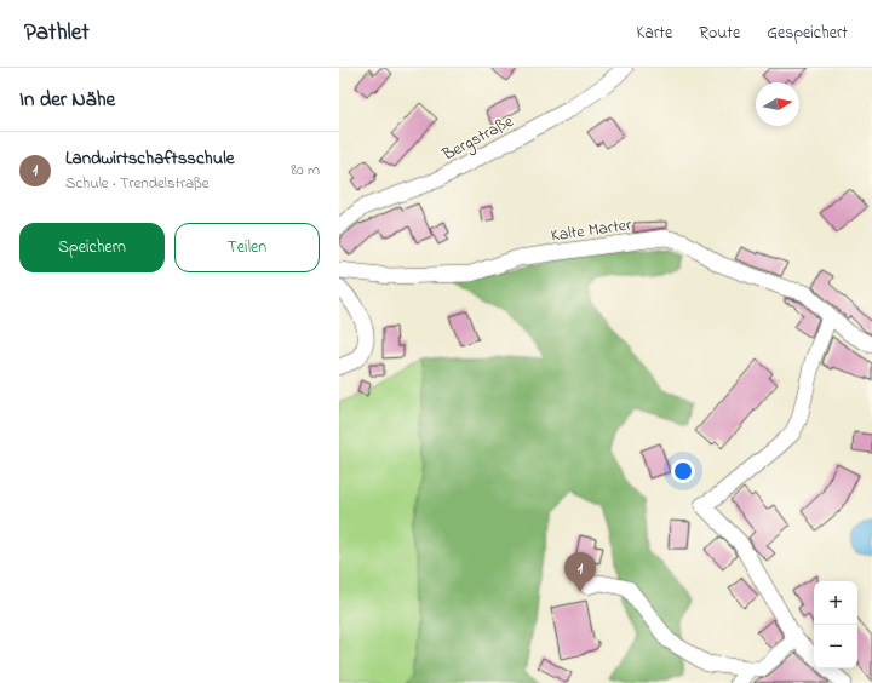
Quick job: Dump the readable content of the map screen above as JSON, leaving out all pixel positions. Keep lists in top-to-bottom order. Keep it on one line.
{"streets":{"street":["Bergstraße","Kalte Marter"]},"north":"right","page":{"header":"Pathlet","nav":["Karte","Route","Gespeichert"],"heading":"In der Nähe","list":[{"mark":"1","name":"Landwirtschaftsschule","note":"Schule · Trendelstraße","value":"80 m"}],"buttons":["Speichern","Teilen"],"pins":"1","map_buttons":["+","−"]}}
